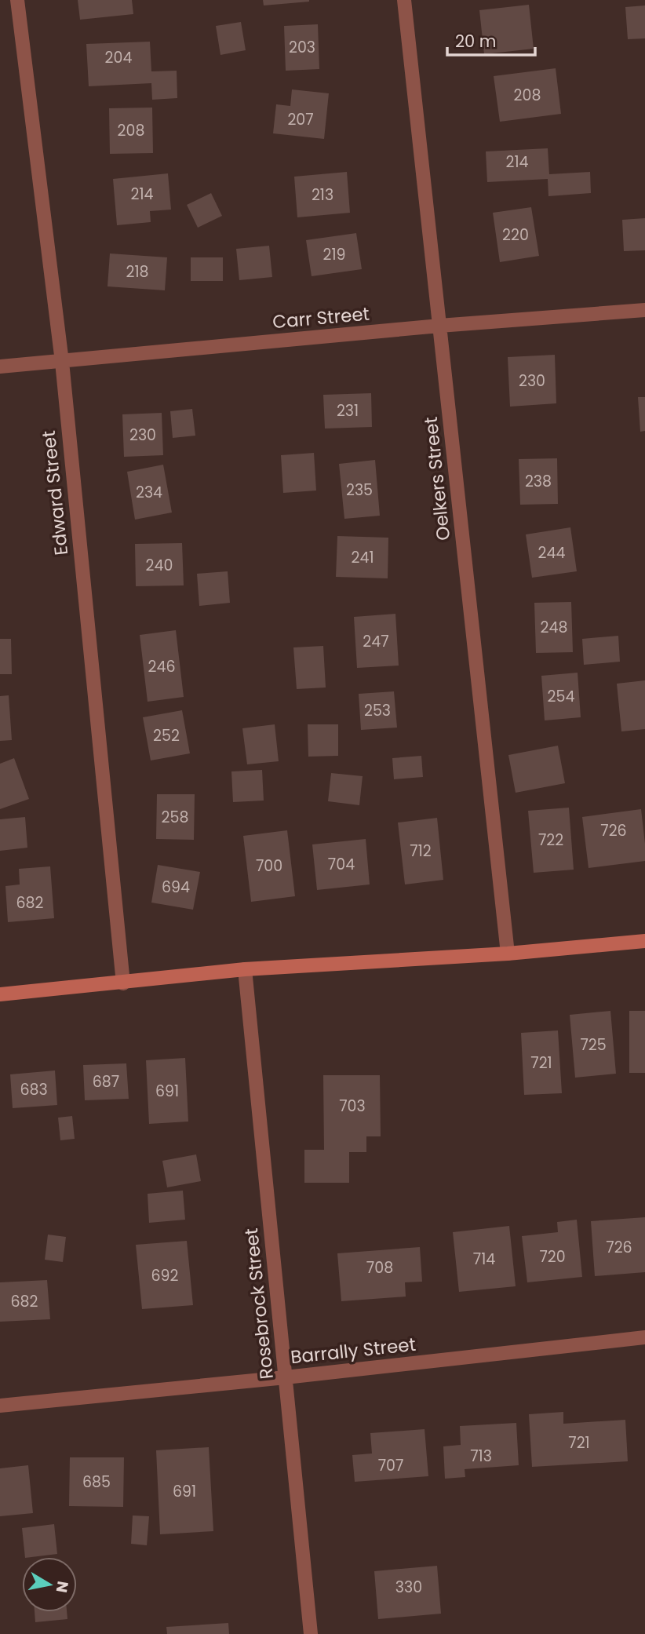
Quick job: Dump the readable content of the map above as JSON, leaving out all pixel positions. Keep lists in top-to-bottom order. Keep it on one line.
{"streets":{"street":["Carr Street","Oelkers Street","Edward Street","Rosebrock Street","Barrally Street"]},"crossings":[["Carr Street","Oelkers Street"],["Carr Street","Edward Street"],["Rosebrock Street","Barrally Street"]],"house_numbers":["203","204","208","207","208","214","214","213","220","219","218","230","231","230","238","235","234","244","241","240","248","247","246","254","253","252","258","726","722","712","704","700","694","682","725","721","687","683","691","703","726","720","714","708","692","682","721","713","707","685","691","330"],"scale_bar":"20 m","north":"right"}
